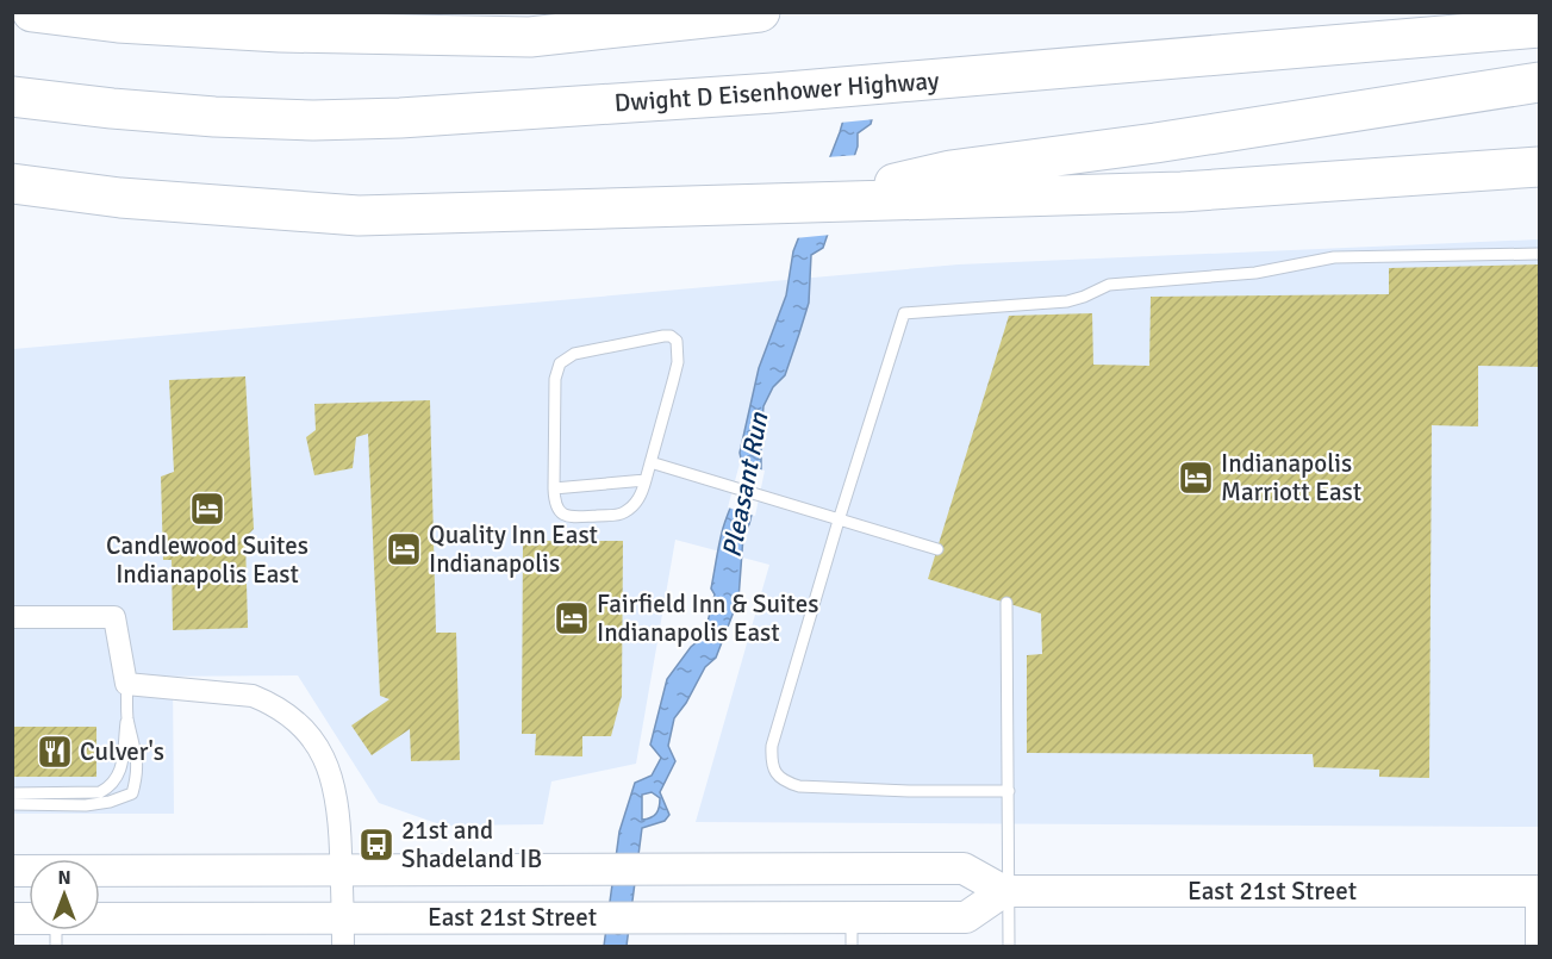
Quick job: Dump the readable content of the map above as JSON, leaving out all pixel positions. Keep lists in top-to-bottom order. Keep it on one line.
{"streets":{"highway":["Dwight D Eisenhower Highway"],"main road":["East 21st Street"]},"water":["Pleasant Run"],"places":{"hotel":["Indianapolis Marriott East","Candlewood Suites Indianapolis East","Quality Inn East Indianapolis","Fairfield Inn & Suites Indianapolis East"],"restaurant":["Culver's"],"bus stop":["21st and Shadeland IB"]},"north":"top"}
